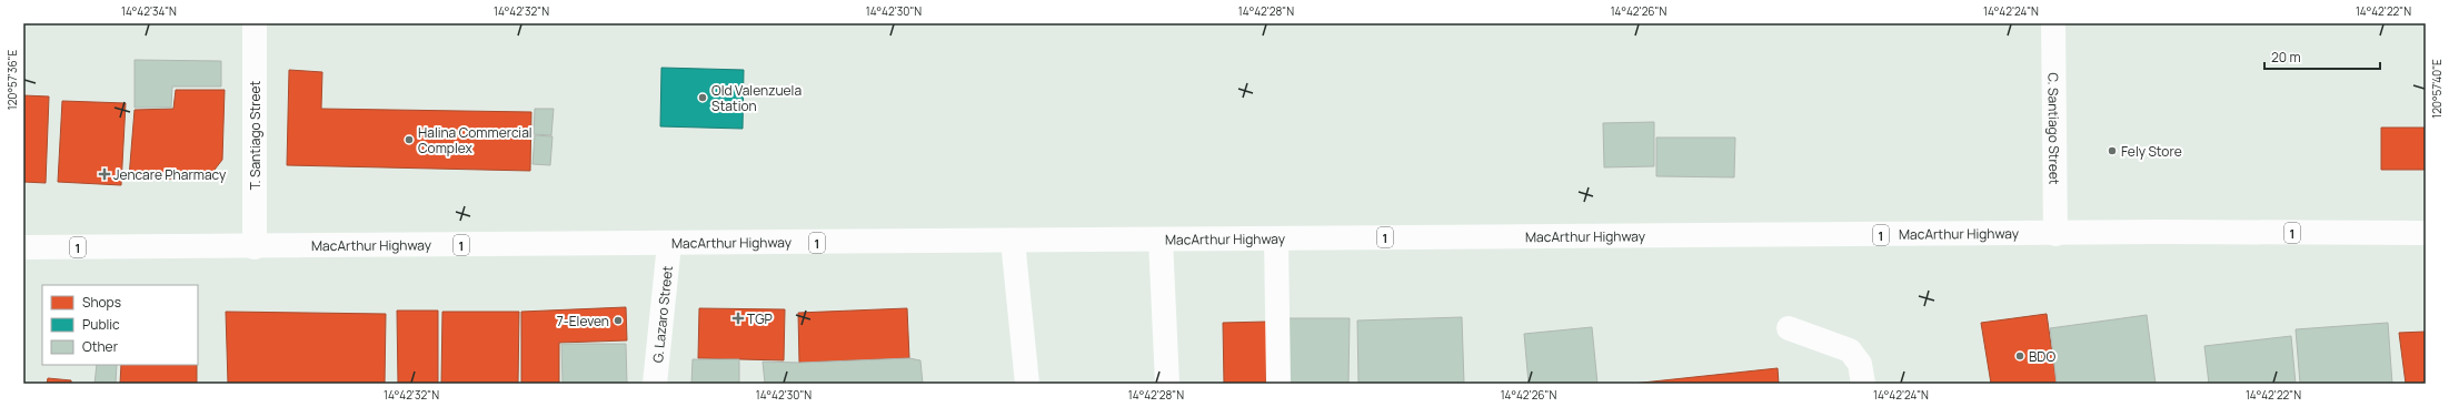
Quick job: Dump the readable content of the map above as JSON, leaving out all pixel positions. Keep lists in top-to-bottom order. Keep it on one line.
{"streets":{"main road":["C. Santiago Street","T. Santiago Street","1","MacArthur Highway","G. Lazaro Street"]},"crossings":[["C. Santiago Street","MacArthur Highway"],["T. Santiago Street","MacArthur Highway"],["MacArthur Highway","G. Lazaro Street"]],"places":{"other":["Old Valenzuela Station","Halina Commercial Complex","Fely Store","7-Eleven","BDO"],"health":["Jencare Pharmacy","TGP"]},"legend":["Shops","Public","Other"],"scale_bar":"20 m","coordinates":["14°42'34\"N","14°42'32\"N","14°42'30\"N","14°42'28\"N","14°42'26\"N","14°42'24\"N","14°42'22\"N","120°57'36\"E","120°57'40\"E"]}
